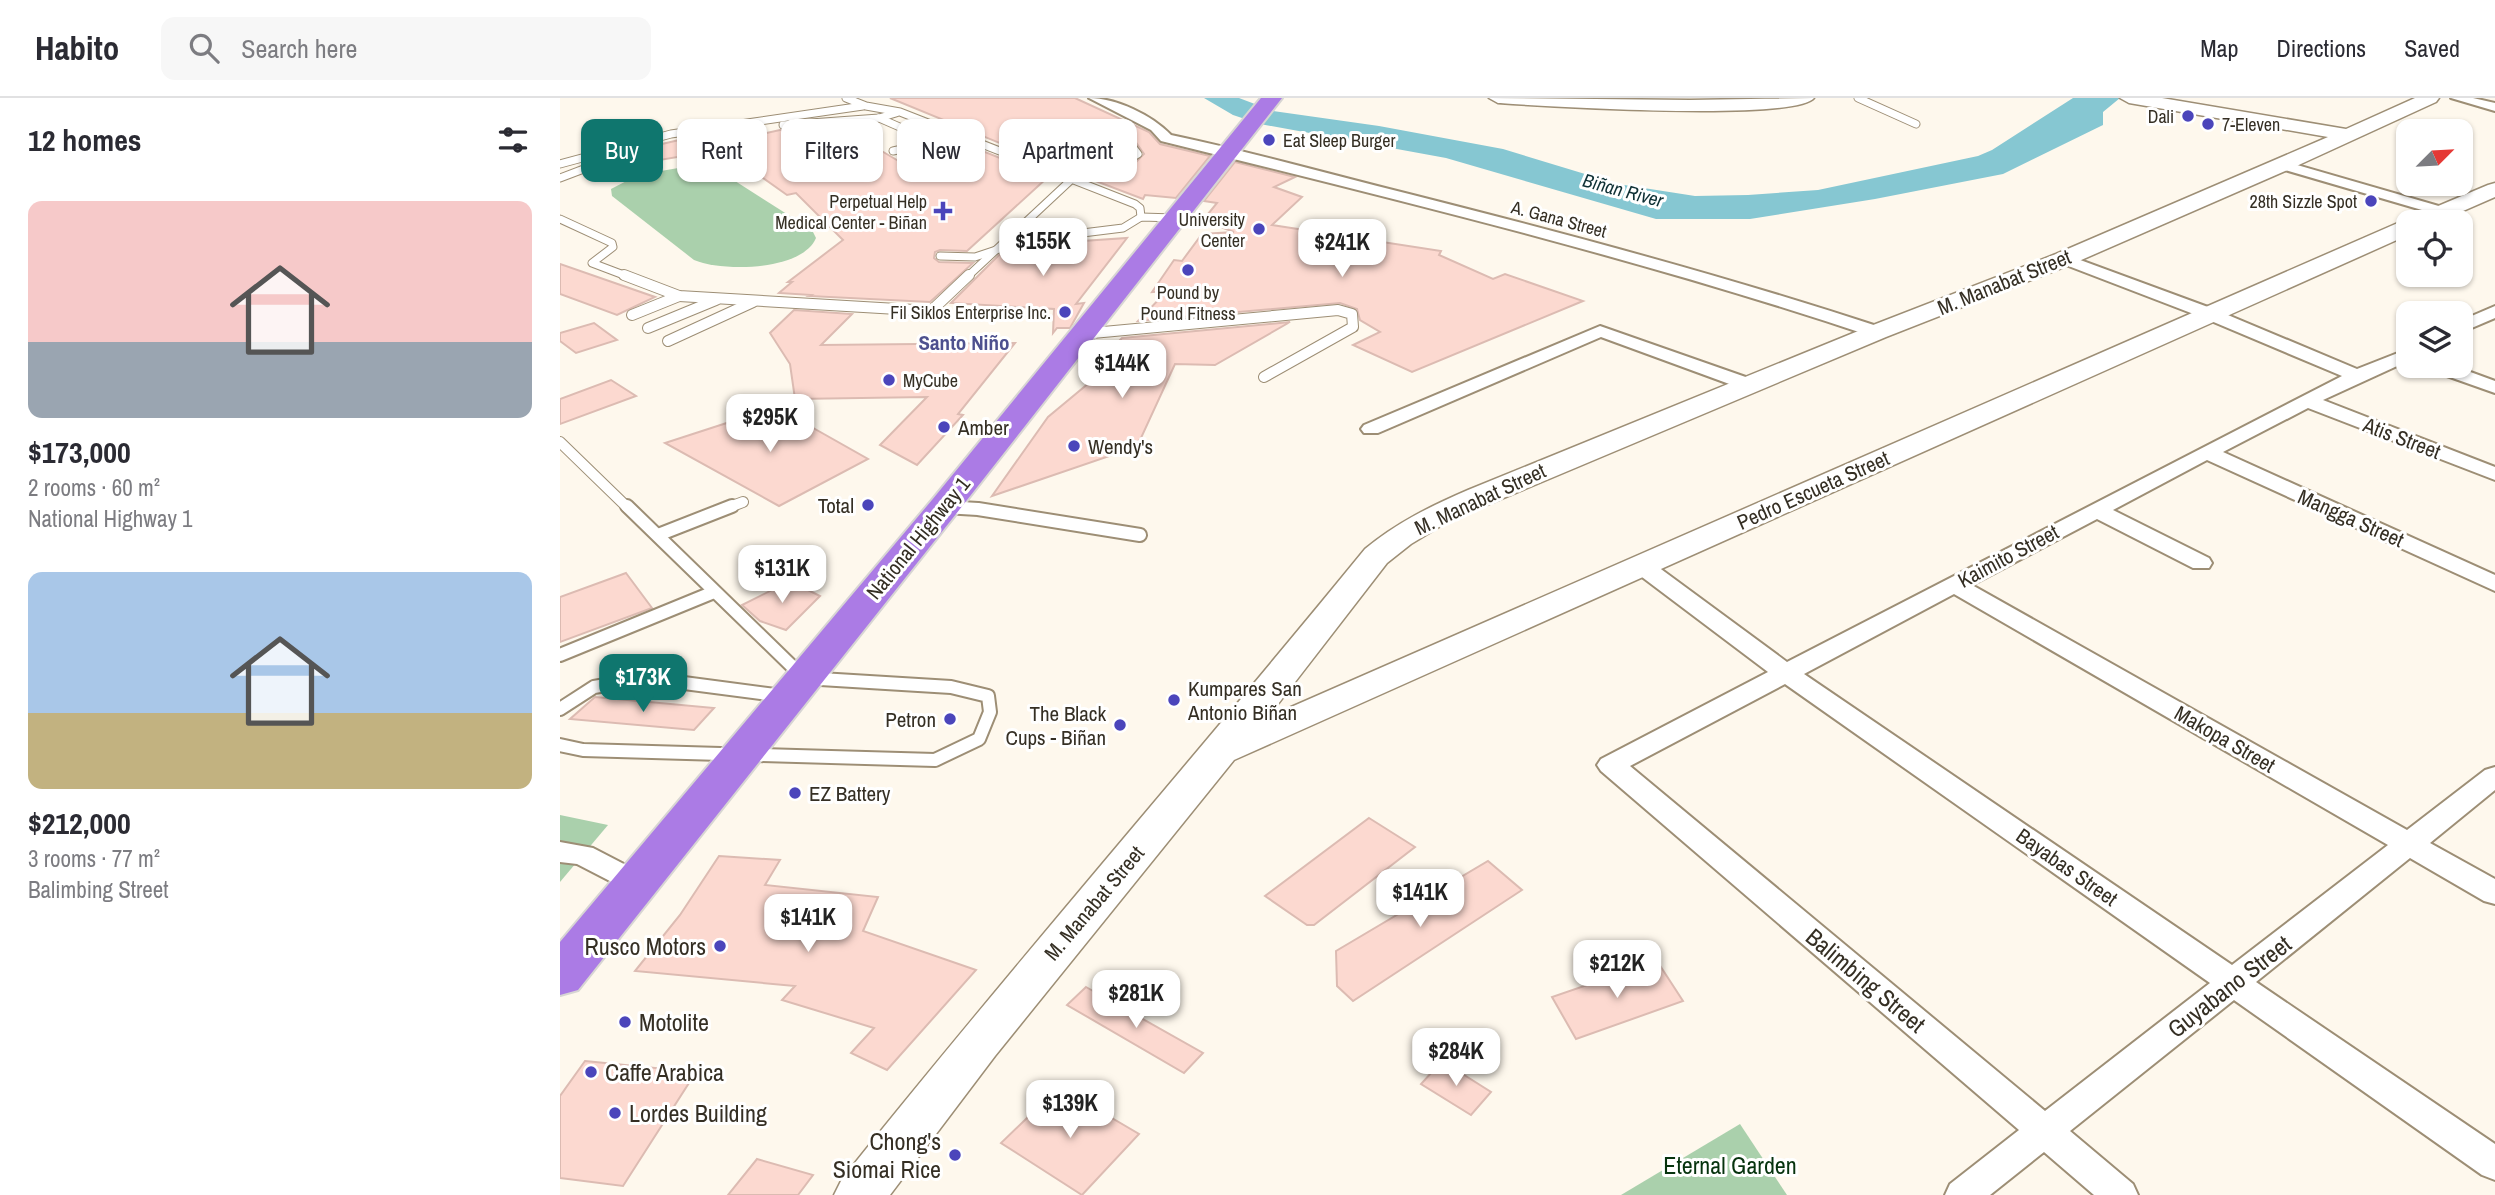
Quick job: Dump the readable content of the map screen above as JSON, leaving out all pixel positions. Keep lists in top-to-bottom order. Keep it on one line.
{"streets":{"highway":["National Highway 1"],"main road":["M. Manabat Street","Pedro Escueta Street"],"street":["A. Gana Street","Atis Street","Mangga Street","Kaimito Street","Makopa Street","Bayabas Street","Balimbing Street","Guyabano Street"]},"crossings":[["A. Gana Street","M. Manabat Street"],["A. Gana Street","National Highway 1"],["M. Manabat Street","Pedro Escueta Street"],["Atis Street","Kaimito Street"],["Pedro Escueta Street","Bayabas Street"],["Mangga Street","Kaimito Street"],["Kaimito Street","Makopa Street"],["Kaimito Street","Bayabas Street"],["Kaimito Street","Balimbing Street"],["Makopa Street","Guyabano Street"],["Bayabas Street","Guyabano Street"],["Balimbing Street","Guyabano Street"]],"districts":["Santo Niño"],"water":["Biñan River"],"parks":["Eternal Garden"],"places":{"other":["Dali","7-Eleven","Eat Sleep Burger","28th Sizzle Spot","University Center","Pound by Pound Fitness","Fil Siklos Enterprise Inc.","MyCube","Amber","Wendy's","Total","Kumpares San Antonio Biñan","Petron","The Black Cups - Biñan","EZ Battery","Rusco Motors","Motolite","Caffe Arabica","Lordes Building","Chong's Siomai Rice"],"health":["Perpetual Help Medical Center - Biñan"]},"north":"top right","page":{"header":"Habito","search":"Search here","nav":["Map","Directions","Saved"],"heading":"12 homes","chip":["Buy","Rent","Filters","New","Apartment"],"list":[{"name":"$173,000","note":"2 rooms · 60 m² · National Highway 1"},{"name":"$212,000","note":"3 rooms · 77 m² · Balimbing Street"}],"price":["$155K","$241K","$144K","$295K","$131K","$173K","$141K","$141K","$212K","$281K","$284K","$139K"]}}
